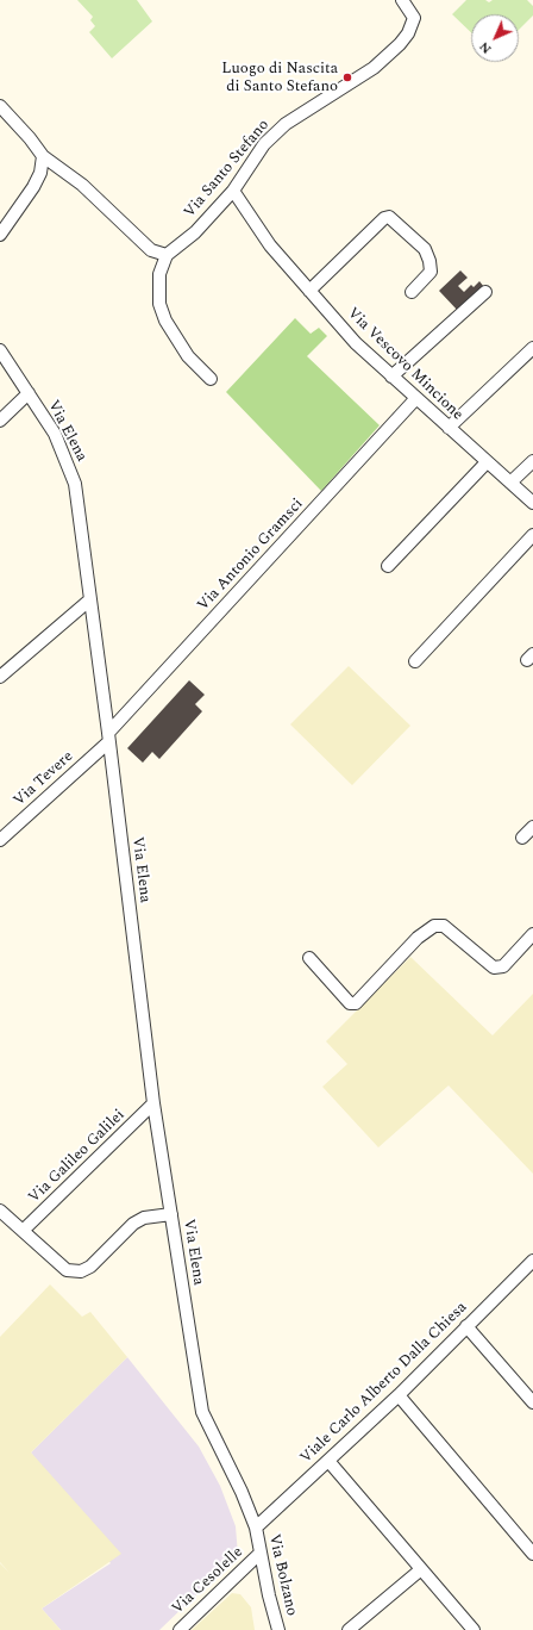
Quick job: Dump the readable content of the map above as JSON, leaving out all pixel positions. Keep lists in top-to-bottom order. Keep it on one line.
{"streets":{"street":["Via Santo Stefano","Via Vescovo Mincione","Via Elena","Via Antonio Gramsci","Via Tevere","Via Galileo Galilei","Viale Carlo Alberto Dalla Chiesa","Via Bolzano","Via Cesolelle"]},"crossings":[["Via Santo Stefano","Via Vescovo Mincione"],["Via Vescovo Mincione","Via Antonio Gramsci"],["Via Elena","Via Antonio Gramsci"],["Via Elena","Via Tevere"],["Via Elena","Via Galileo Galilei"],["Via Elena","Viale Carlo Alberto Dalla Chiesa"],["Via Elena","Via Bolzano"],["Via Antonio Gramsci","Via Tevere"],["Viale Carlo Alberto Dalla Chiesa","Via Bolzano"],["Via Bolzano","Via Cesolelle"]],"places":["Luogo di Nascita di Santo Stefano"],"north":"bottom left"}
